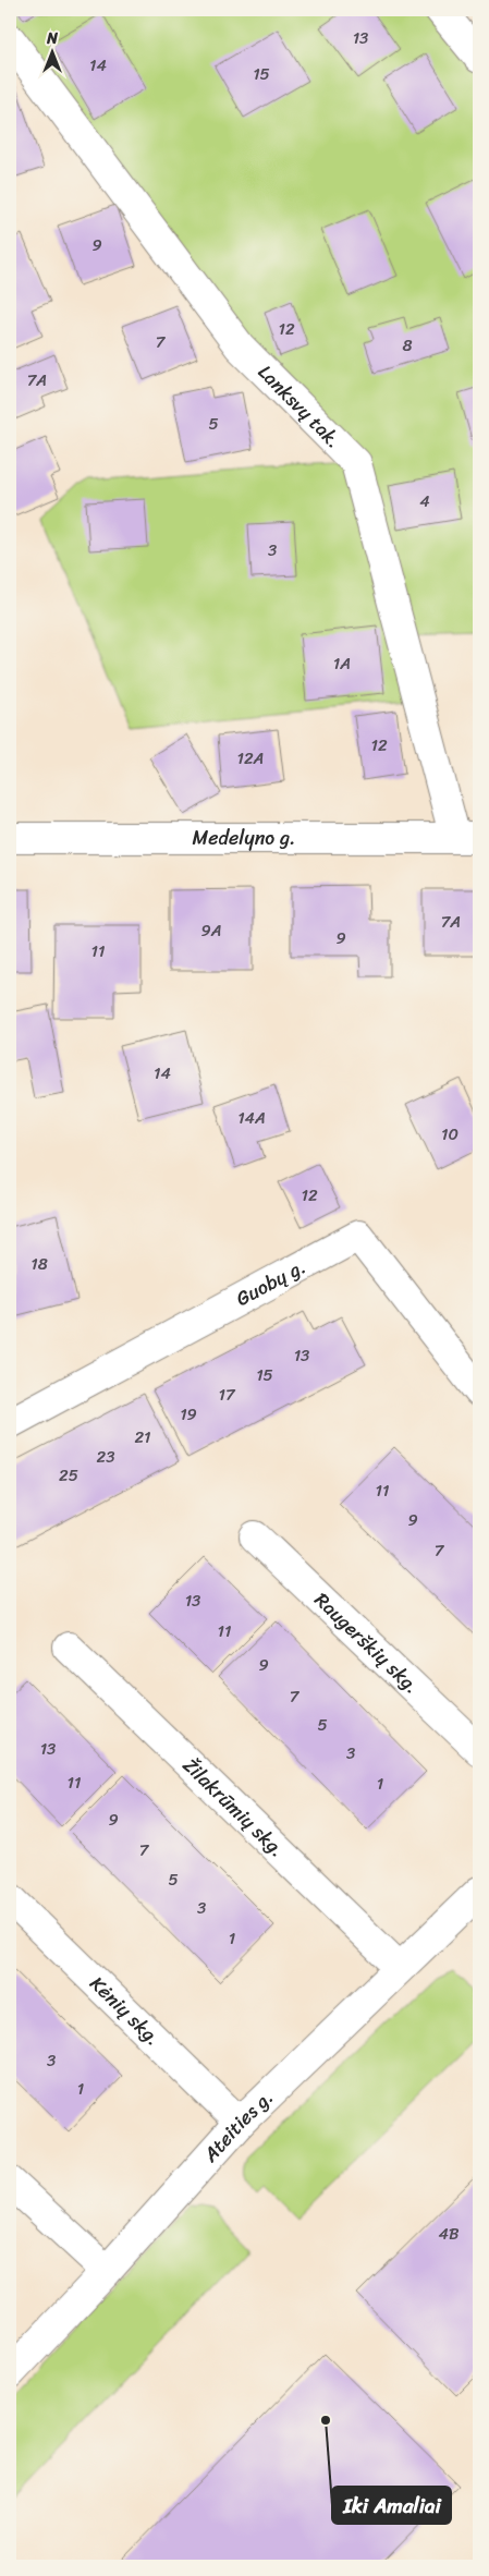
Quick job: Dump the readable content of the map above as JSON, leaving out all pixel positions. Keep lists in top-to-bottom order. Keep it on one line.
{"streets":{"street":["Lanksvų tak.","Medelyno g.","Guobų g.","Raugerškių skg.","Žilakrūmių skg.","Kėnių skg.","Ateities g."]},"crossings":[["Lanksvų tak.","Medelyno g."],["Žilakrūmių skg.","Ateities g."],["Kėnių skg.","Ateities g."]],"places":["Iki Amaliai"],"house_numbers":["13","14","15","9","12","7","8","7A","5","4","3","1A","12","12A","7A","9A","9","11","14","14A","10","12","18","13","15","17","19","21","23","25","11","9","7","13","11","9","7","5","13","3","11","1","9","7","5","3","1","3","1","4B"],"north":"top"}
